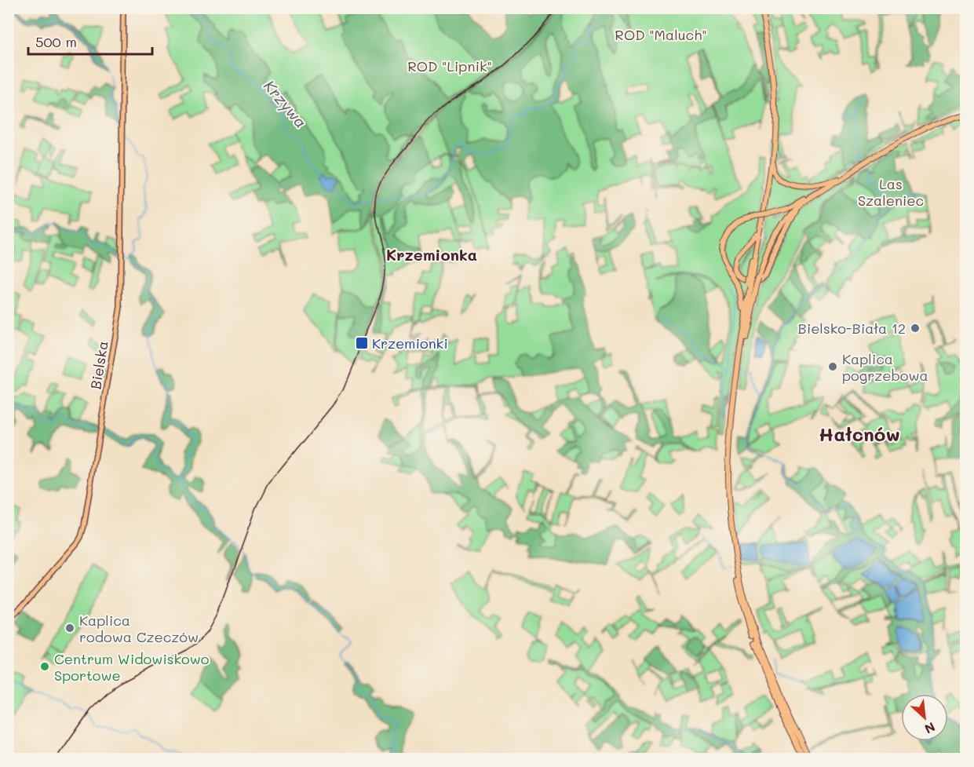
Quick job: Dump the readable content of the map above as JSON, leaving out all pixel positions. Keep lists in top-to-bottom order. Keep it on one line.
{"streets":{"main road":["Bielska"]},"districts":["Krzemionka","Hałcnów"],"water":["Krzywa"],"parks":["ROD \"Maluch\"","ROD \"Lipnik\"","Las Szaleniec"],"places":{"other":["Bielsko-Biała 12","Kaplica pogrzebowa","Kaplica rodowa Czeczów","Centrum Widowiskowo Sportowe"],"transit":["Krzemionki"]},"scale_bar":"500 m","north":"bottom right"}
